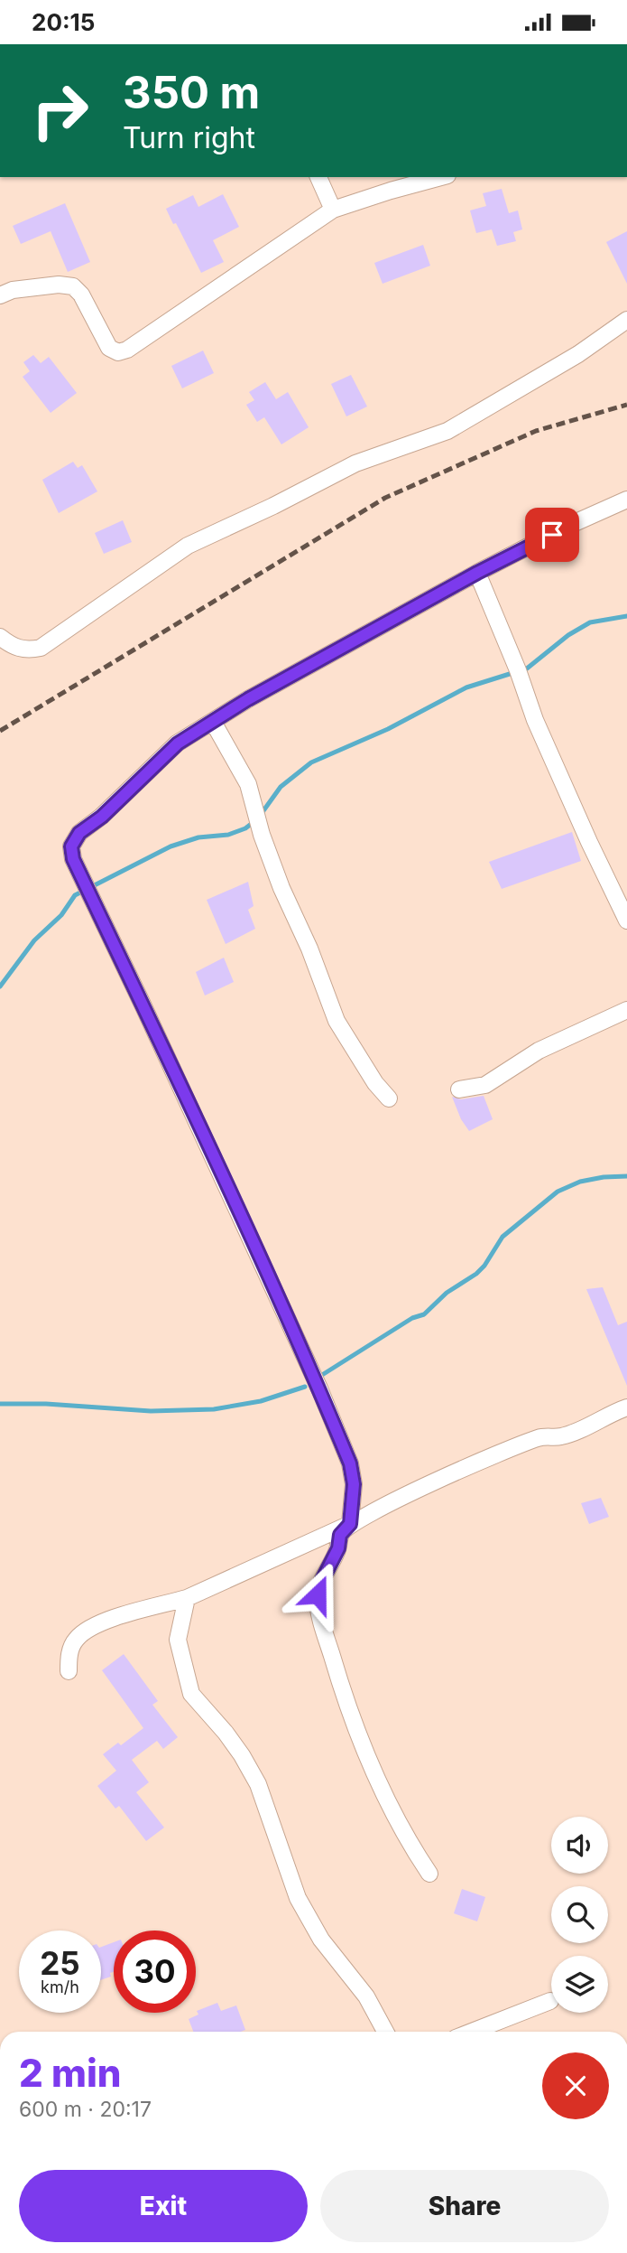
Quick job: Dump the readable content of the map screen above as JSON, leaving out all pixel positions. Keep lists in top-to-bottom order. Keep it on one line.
{"page":{"status":"20:15","turn":["350 m","Turn right"],"speed":"25 km/h","limit":"30","heading":["2 min","600 m · 20:17"],"buttons":["Exit","Share"]}}
